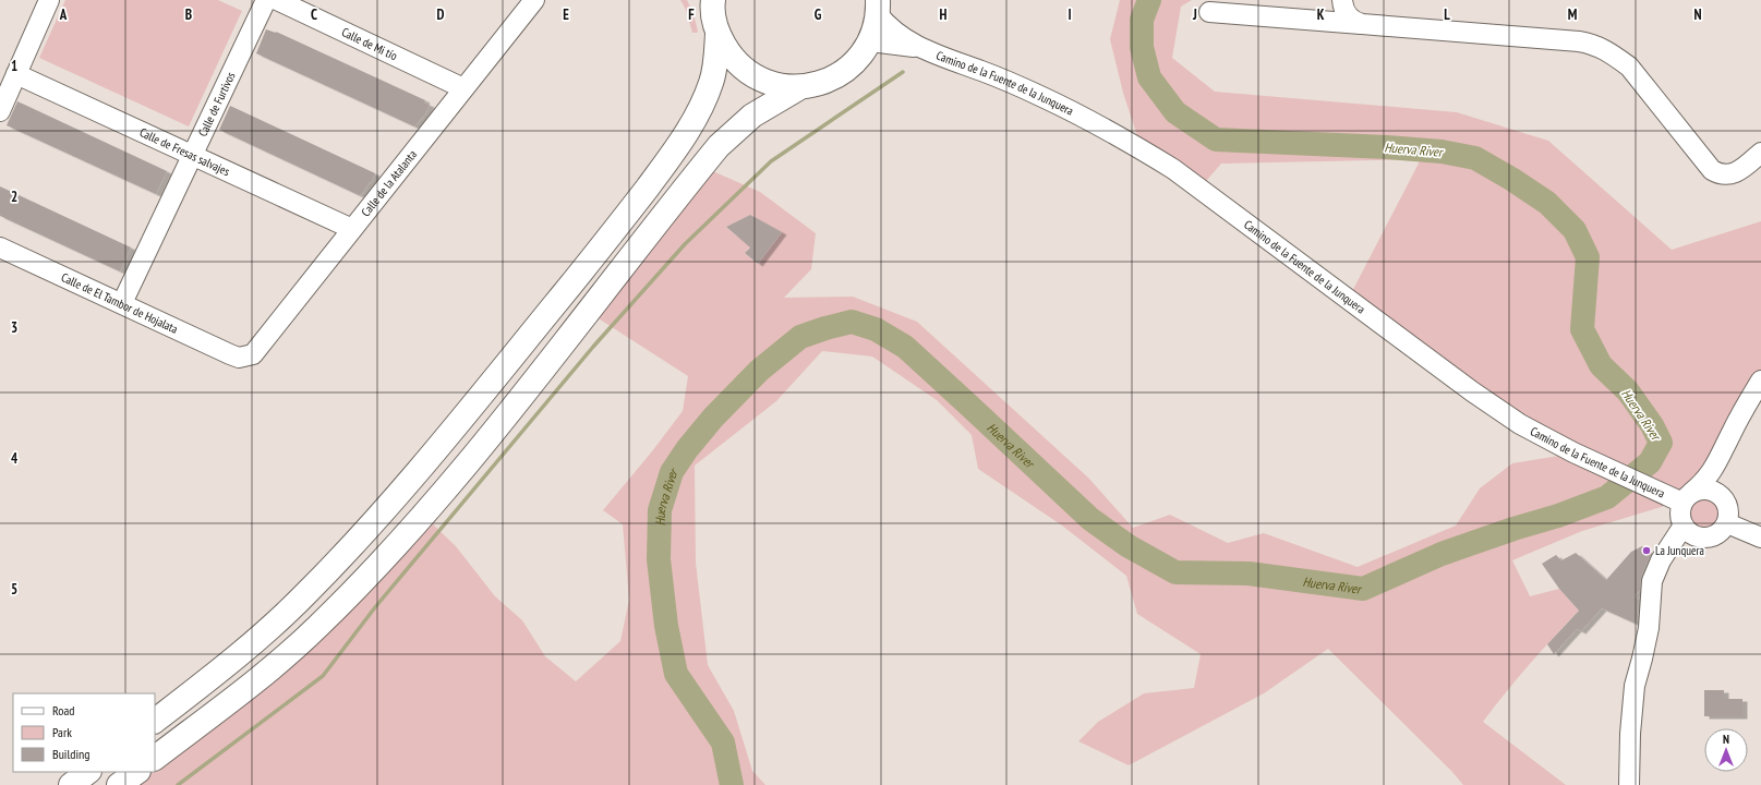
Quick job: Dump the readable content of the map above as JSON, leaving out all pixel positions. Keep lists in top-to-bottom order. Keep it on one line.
{"streets":{"street":["Calle de Mi tío","Camino de la Fuente de la Junquera","Calle de Furtivos","Calle de Fresas salvajes","Calle de la Atalanta","Calle de El Tambor de Hojalata"]},"crossings":[["Calle de Mi tío","Calle de la Atalanta"],["Calle de Furtivos","Calle de Fresas salvajes"],["Calle de Furtivos","Calle de El Tambor de Hojalata"],["Calle de Fresas salvajes","Calle de la Atalanta"],["Calle de la Atalanta","Calle de El Tambor de Hojalata"]],"water":["Huerva River"],"places":["La Junquera"],"legend":["Road","Park","Building"],"north":"top","grid":{"columns":["A","B","C","D","E","F","G","H","I","J","K","L","M","N"],"rows":["1","2","3","4","5"]}}
